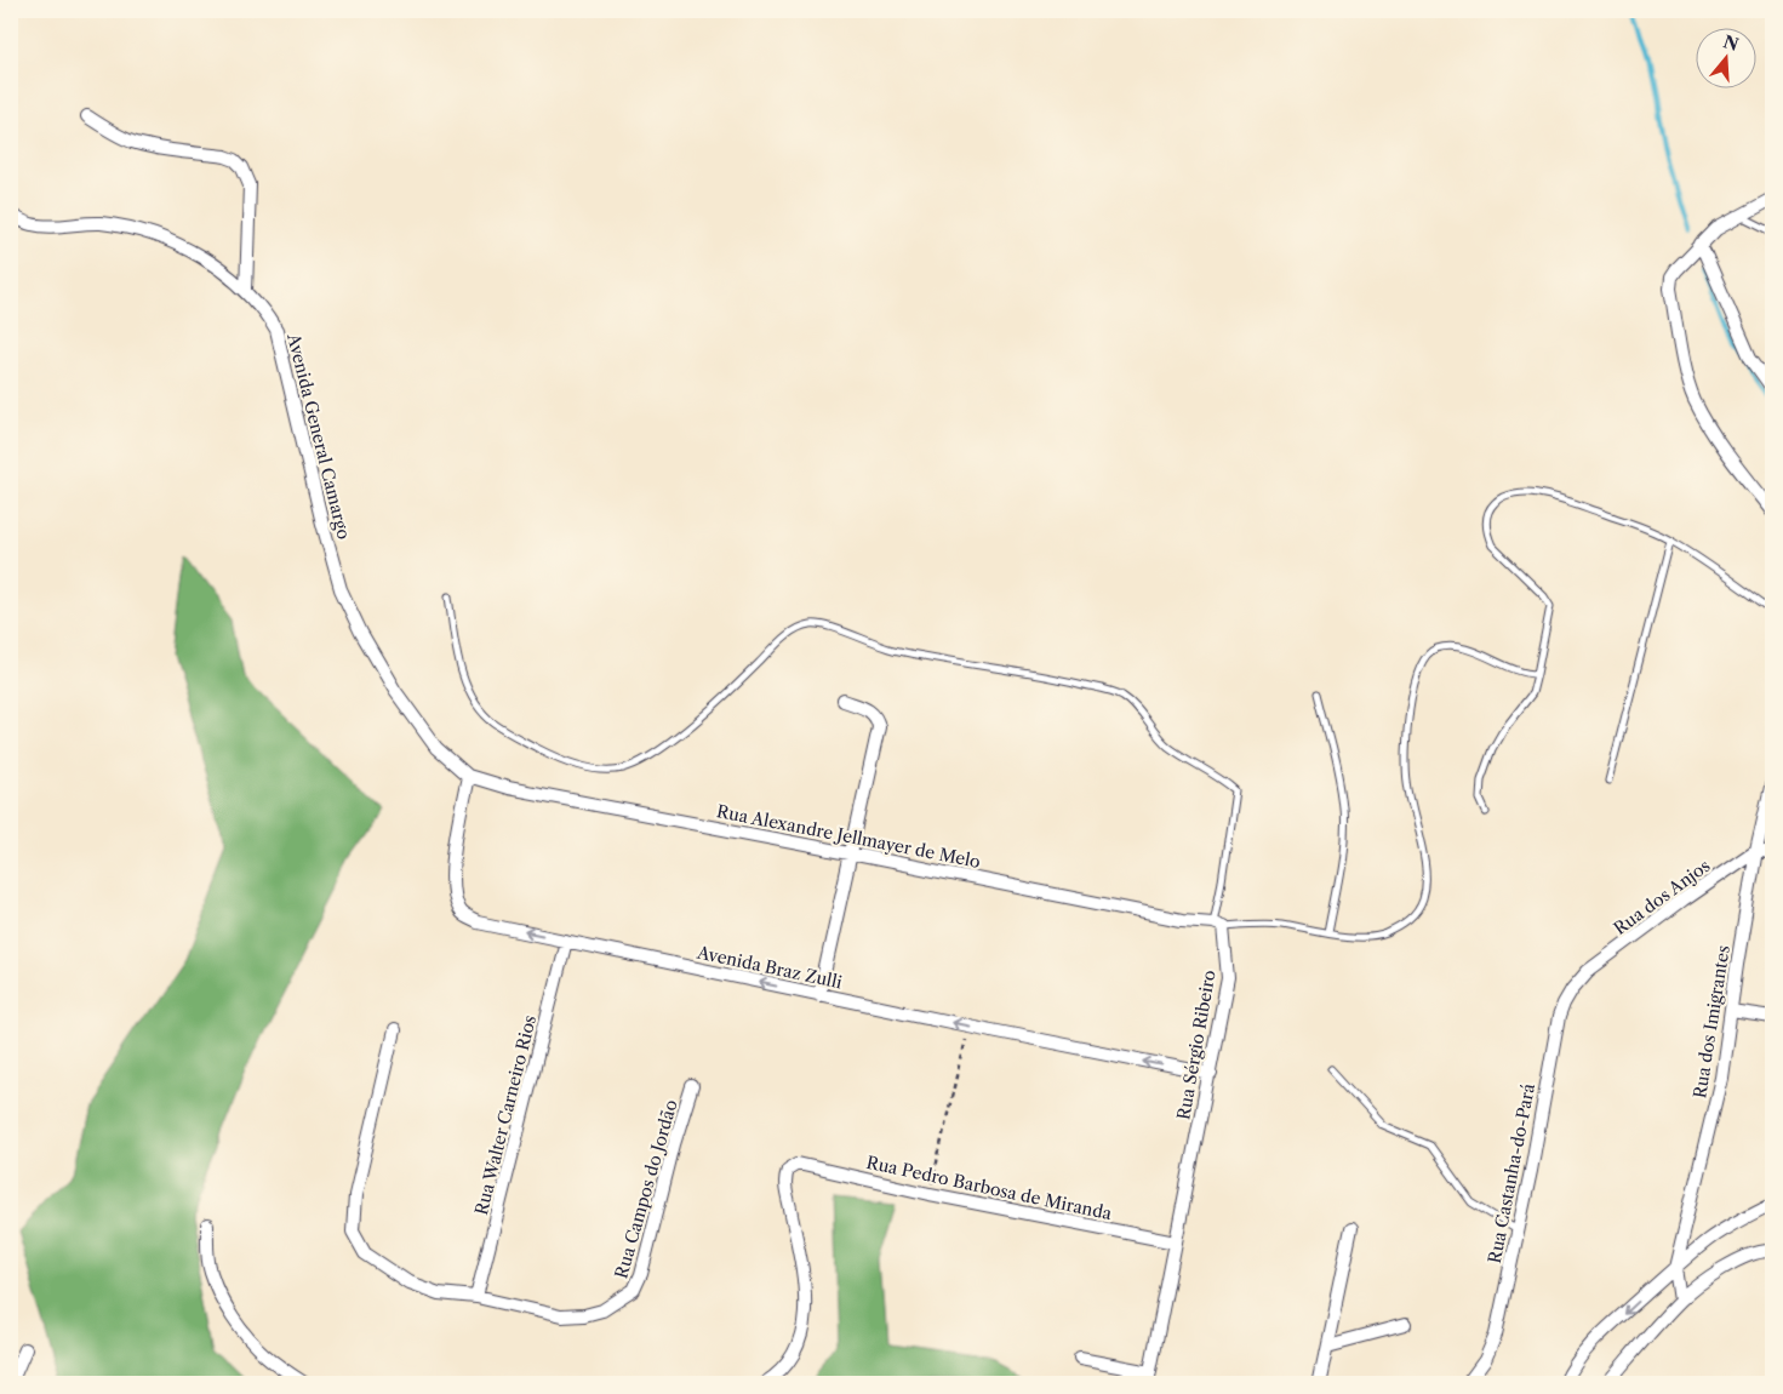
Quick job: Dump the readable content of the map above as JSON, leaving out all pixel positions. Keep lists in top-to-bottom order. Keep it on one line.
{"streets":{"street":["Avenida General Camargo","Rua Alexandre Jellmayer de Melo","Rua dos Anjos","Avenida Braz Zulli","Rua dos Imigrantes","Rua Sérgio Ribeiro","Rua Walter Carneiro Rios","Rua Castanha-do-Pará","Rua Pedro Barbosa de Miranda","Rua Campos do Jordão"]},"crossings":[["Avenida General Camargo","Rua Alexandre Jellmayer de Melo"],["Avenida General Camargo","Avenida Braz Zulli"],["Rua Alexandre Jellmayer de Melo","Avenida Braz Zulli"],["Rua Alexandre Jellmayer de Melo","Rua Sérgio Ribeiro"],["Rua dos Anjos","Rua dos Imigrantes"],["Rua dos Anjos","Rua Castanha-do-Pará"],["Avenida Braz Zulli","Rua Sérgio Ribeiro"],["Avenida Braz Zulli","Rua Walter Carneiro Rios"],["Rua Sérgio Ribeiro","Rua Pedro Barbosa de Miranda"],["Rua Walter Carneiro Rios","Rua Campos do Jordão"]],"one_way":["Avenida Braz Zulli"],"north":"top"}
